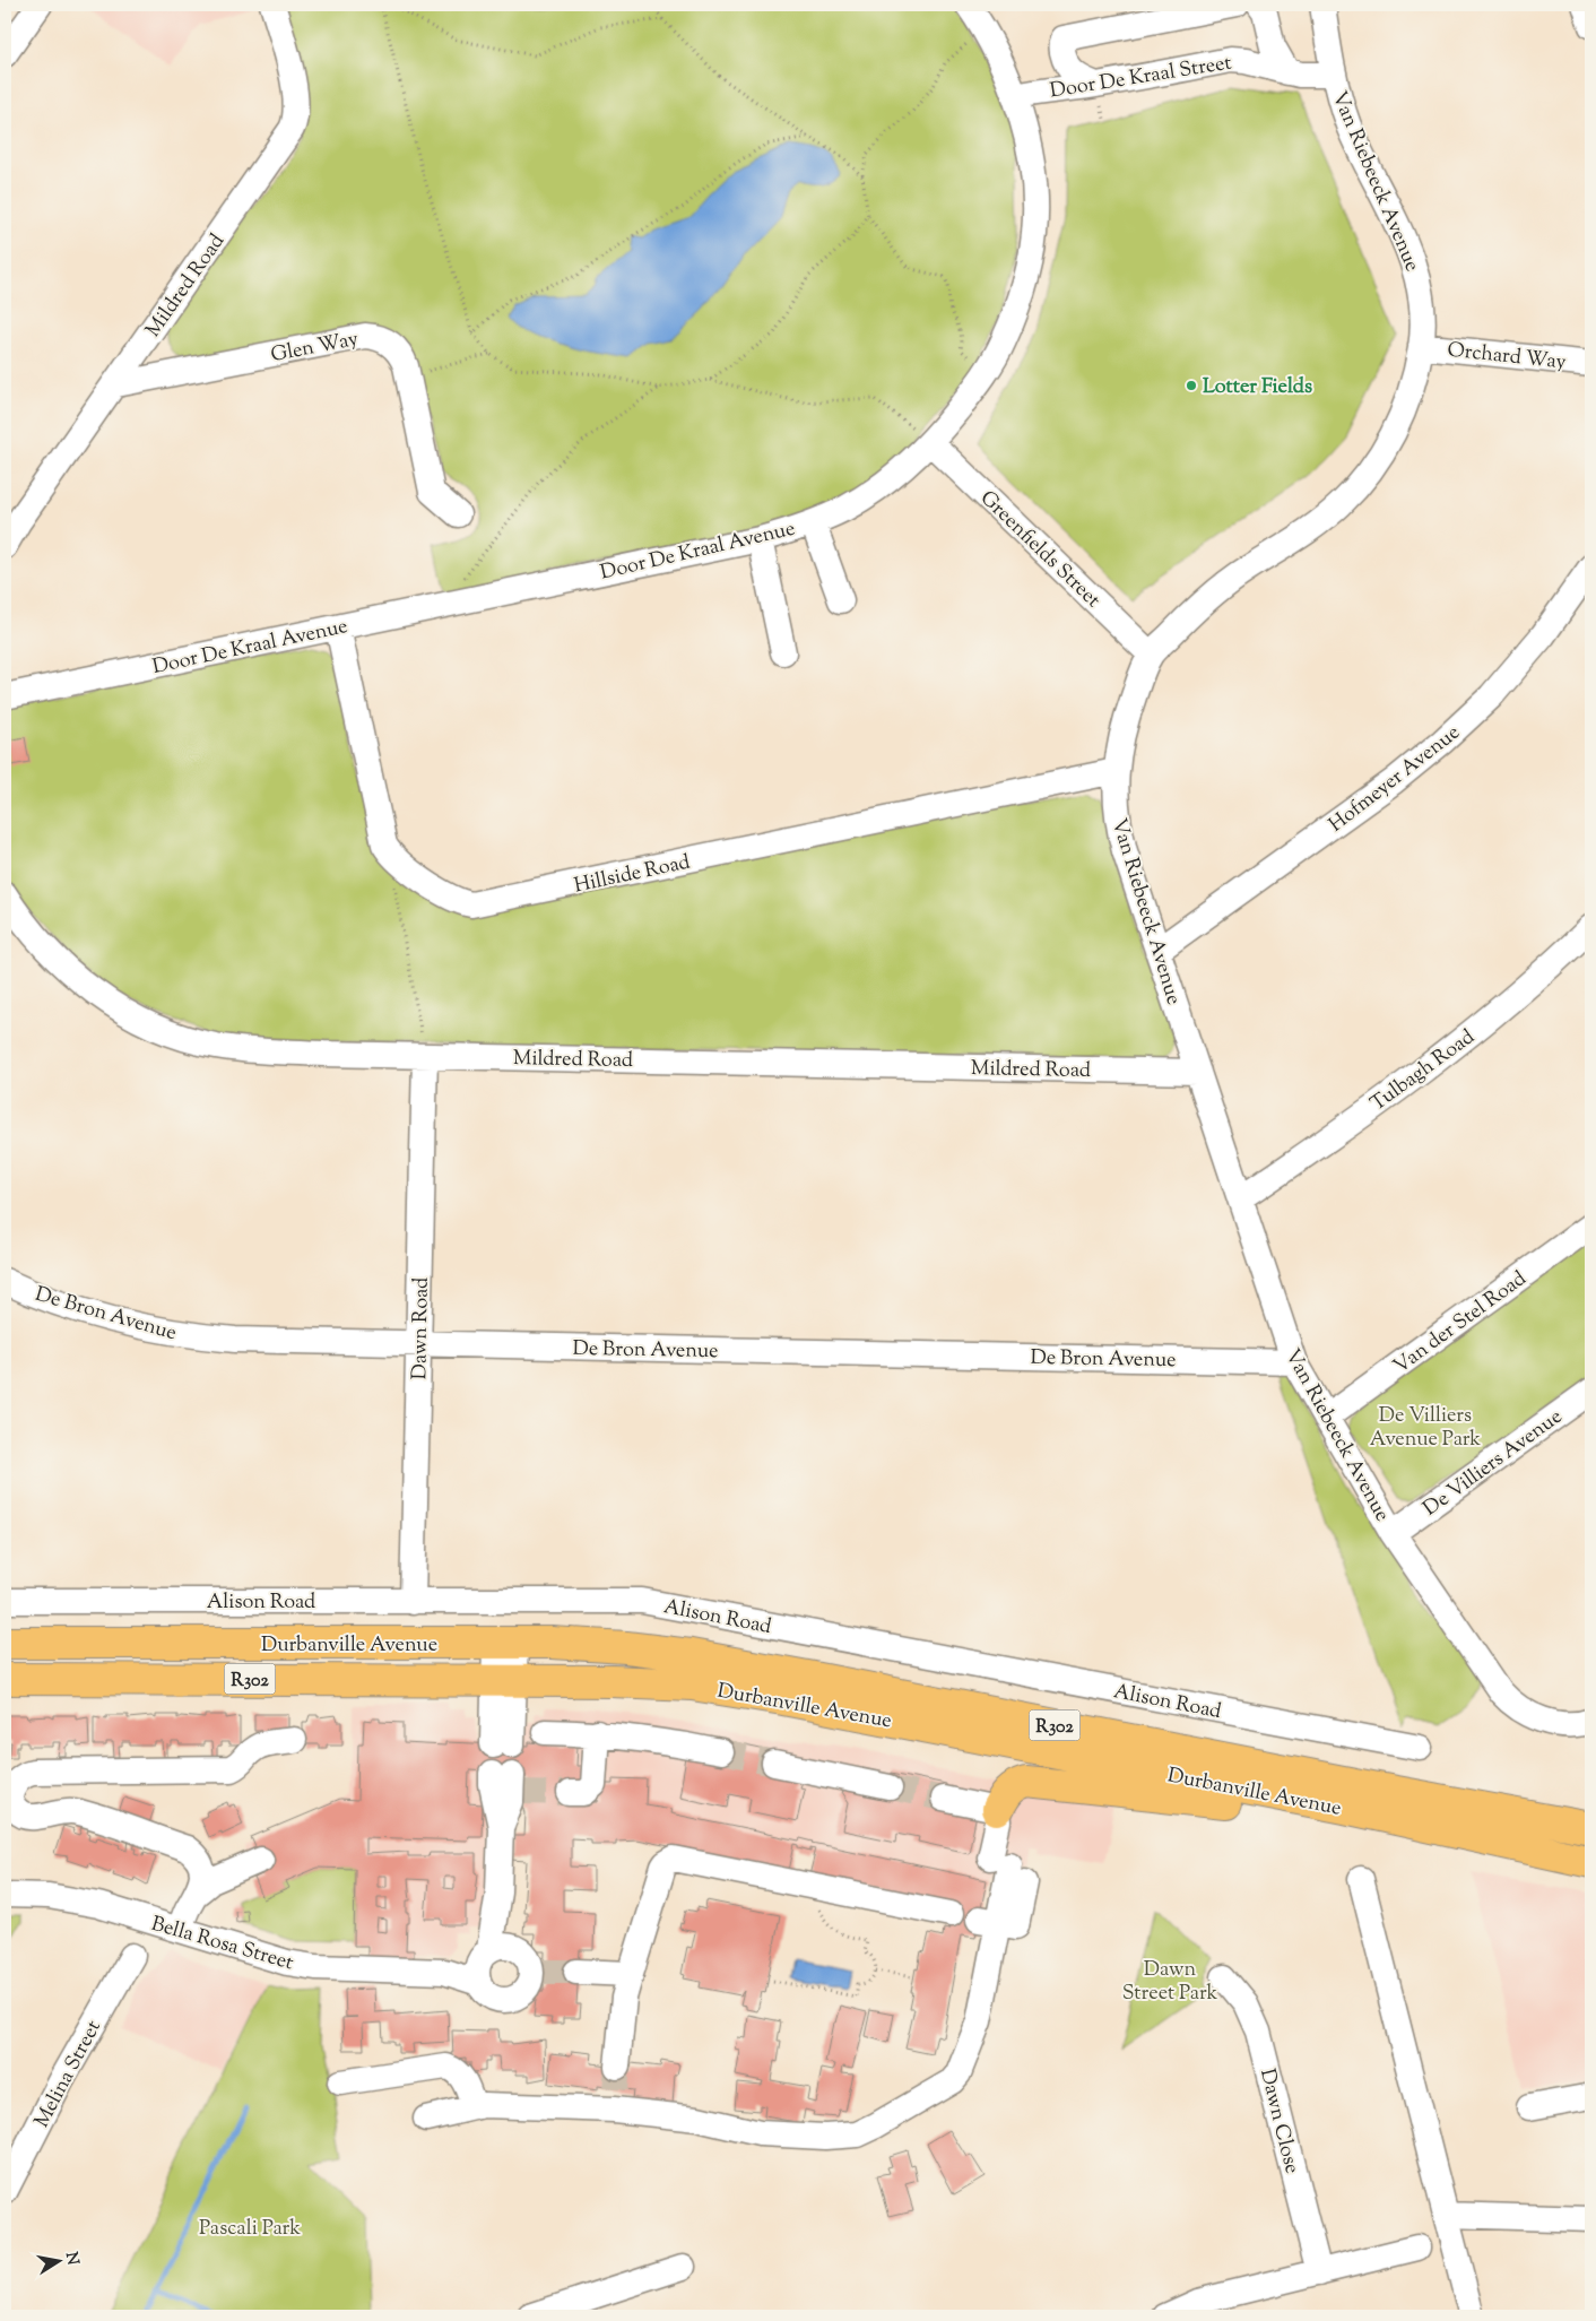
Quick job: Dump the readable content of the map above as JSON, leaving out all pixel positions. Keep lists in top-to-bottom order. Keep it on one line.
{"streets":{"main road":["Durbanville Avenue","R302"],"street":["Door De Kraal Street","Van Riebeeck Avenue","Mildred Road","Glen Way","Orchard Way","Greenfields Street","Door De Kraal Avenue","Hofmeyer Avenue","Hillside Road","Tulbagh Road","De Bron Avenue","Van der Stel Road","Dawn Road","De Villiers Avenue","Alison Road","Bella Rosa Street","Melina Street","Dawn Close"]},"crossings":[["Door De Kraal Street","Door De Kraal Avenue"],["Van Riebeeck Avenue","Mildred Road"],["Van Riebeeck Avenue","Orchard Way"],["Van Riebeeck Avenue","Greenfields Street"],["Van Riebeeck Avenue","Hofmeyer Avenue"],["Van Riebeeck Avenue","Hillside Road"],["Van Riebeeck Avenue","Tulbagh Road"],["Van Riebeeck Avenue","De Bron Avenue"],["Van Riebeeck Avenue","Van der Stel Road"],["Van Riebeeck Avenue","De Villiers Avenue"],["Mildred Road","Glen Way"],["Mildred Road","Dawn Road"],["Greenfields Street","Door De Kraal Avenue"],["Door De Kraal Avenue","Hillside Road"],["De Bron Avenue","Dawn Road"],["Dawn Road","Alison Road"]],"parks":["De Villiers Avenue Park","Dawn Street Park","Pascali Park"],"places":["Lotter Fields"],"north":"right"}
